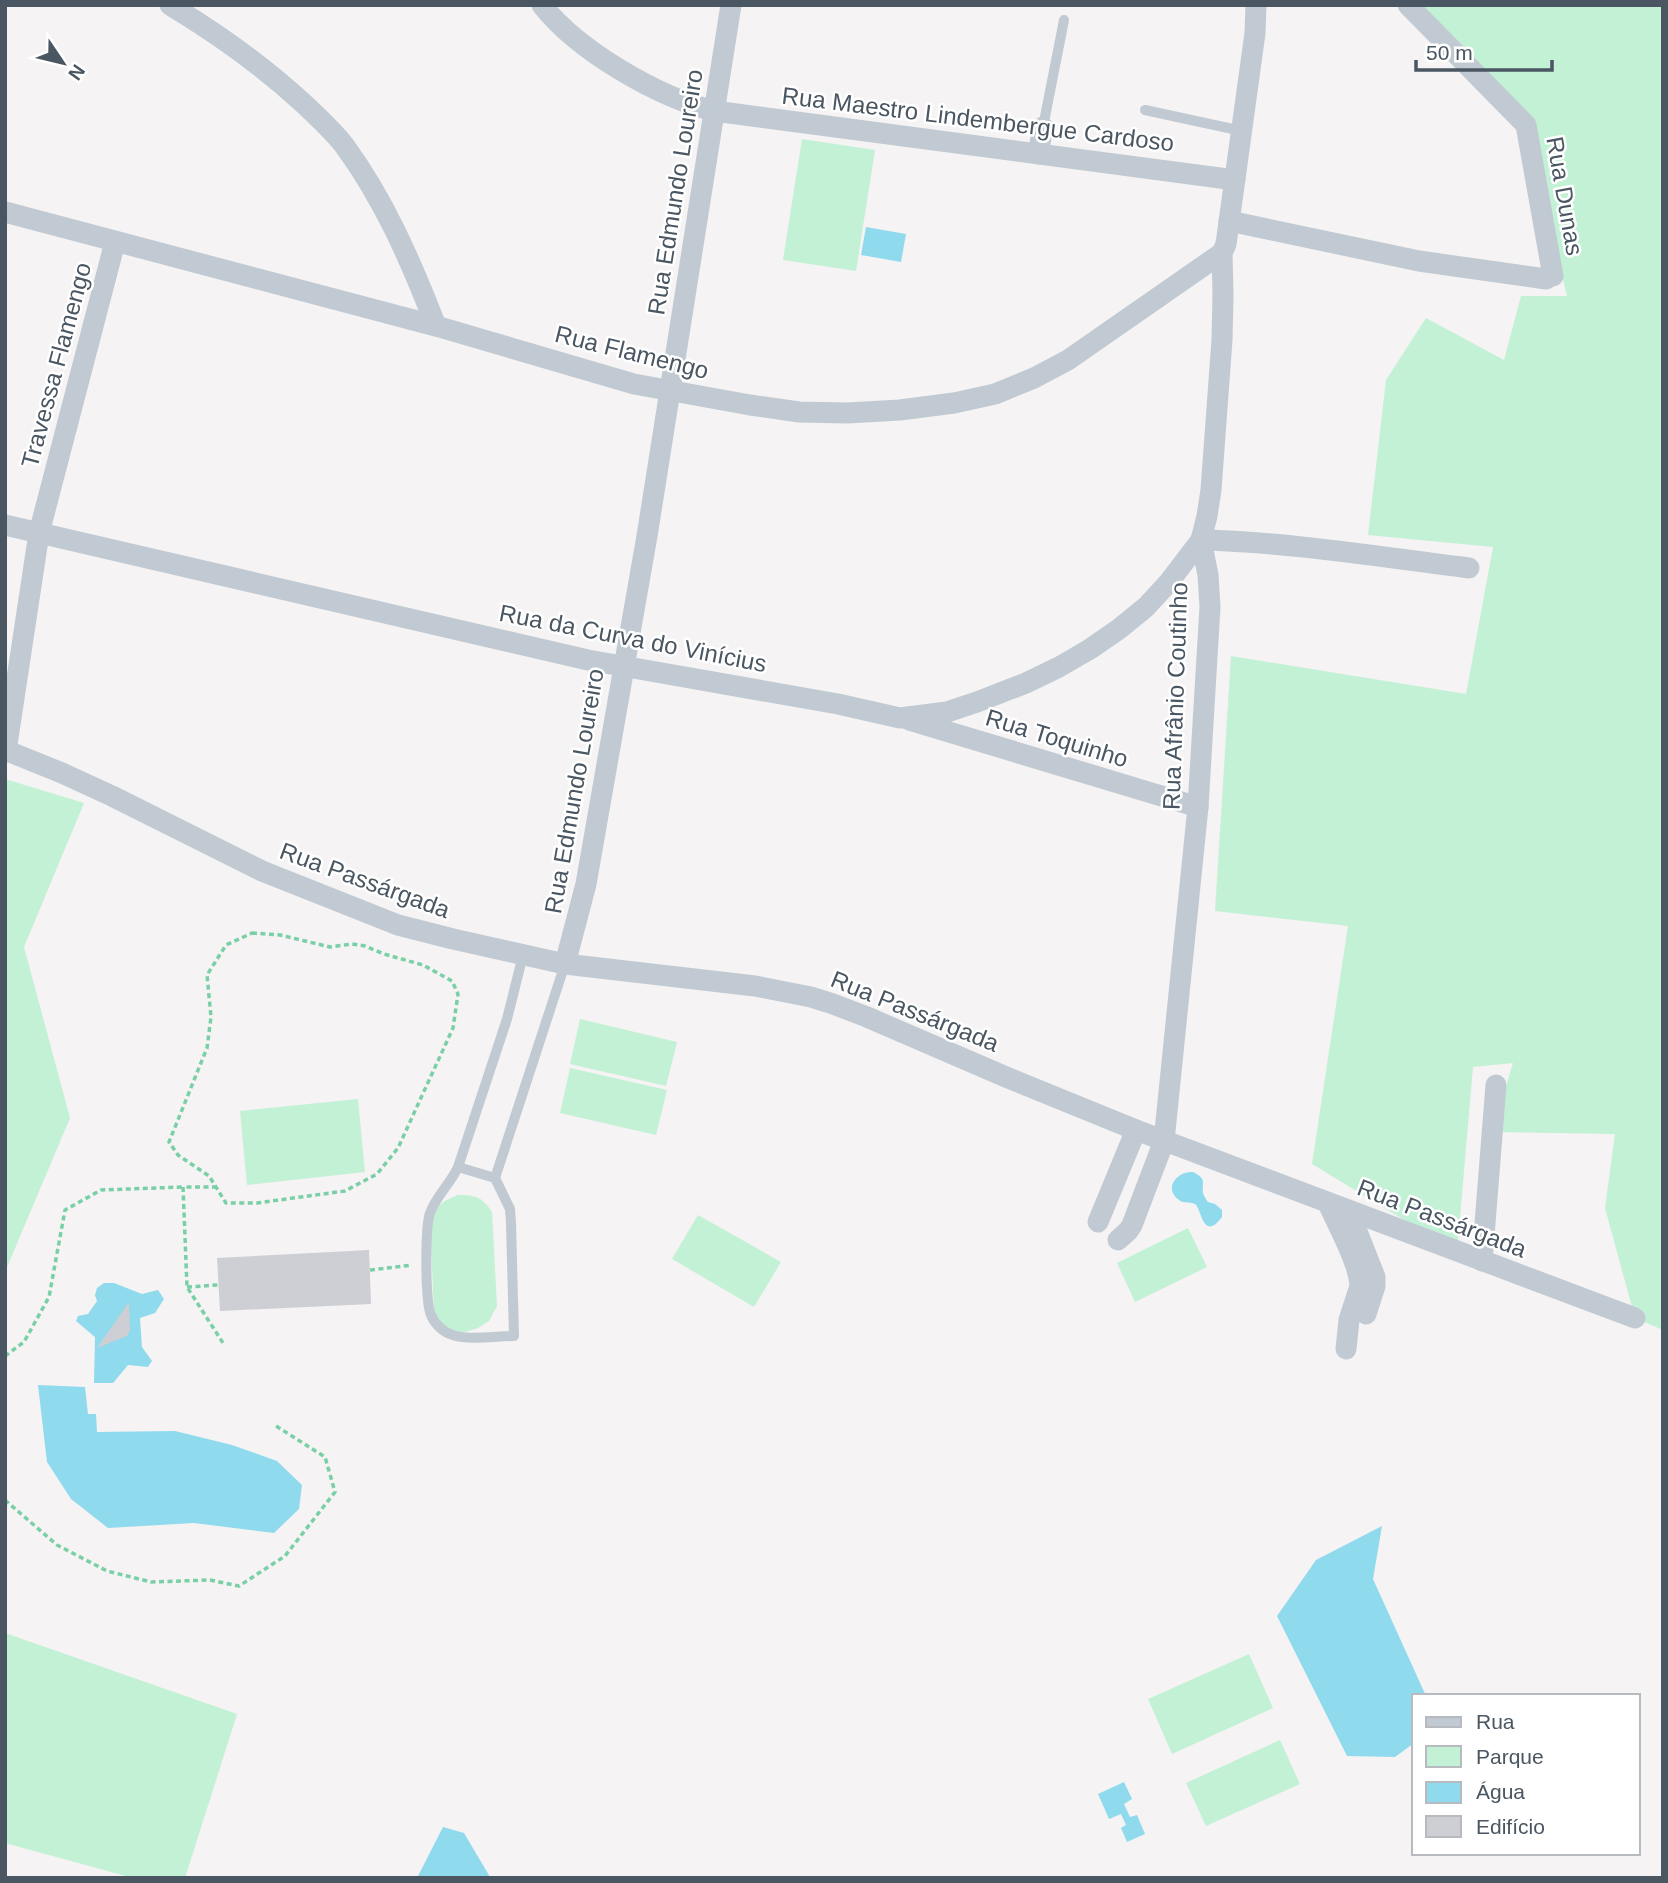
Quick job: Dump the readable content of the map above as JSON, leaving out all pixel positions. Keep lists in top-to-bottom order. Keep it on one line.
{"streets":{"street":["Rua Maestro Lindembergue Cardoso","Rua Edmundo Loureiro","Rua Dunas","Rua Flamengo","Travessa Flamengo","Rua da Curva do Vinícius","Rua Afrânio Coutinho","Rua Toquinho","Rua Passárgada"]},"crossings":[["Rua Maestro Lindembergue Cardoso","Rua Edmundo Loureiro"],["Rua Maestro Lindembergue Cardoso","Rua Afrânio Coutinho"],["Rua Edmundo Loureiro","Rua Flamengo"],["Rua Edmundo Loureiro","Rua da Curva do Vinícius"],["Rua Edmundo Loureiro","Rua Passárgada"],["Rua Dunas","Rua Afrânio Coutinho"],["Rua Flamengo","Travessa Flamengo"],["Rua Flamengo","Rua Afrânio Coutinho"],["Travessa Flamengo","Rua da Curva do Vinícius"],["Travessa Flamengo","Rua Passárgada"],["Rua da Curva do Vinícius","Rua Afrânio Coutinho"],["Rua da Curva do Vinícius","Rua Toquinho"],["Rua Afrânio Coutinho","Rua Toquinho"],["Rua Afrânio Coutinho","Rua Passárgada"]],"legend":["Rua","Parque","Água","Edifício"],"scale_bar":"50 m","north":"bottom right"}
